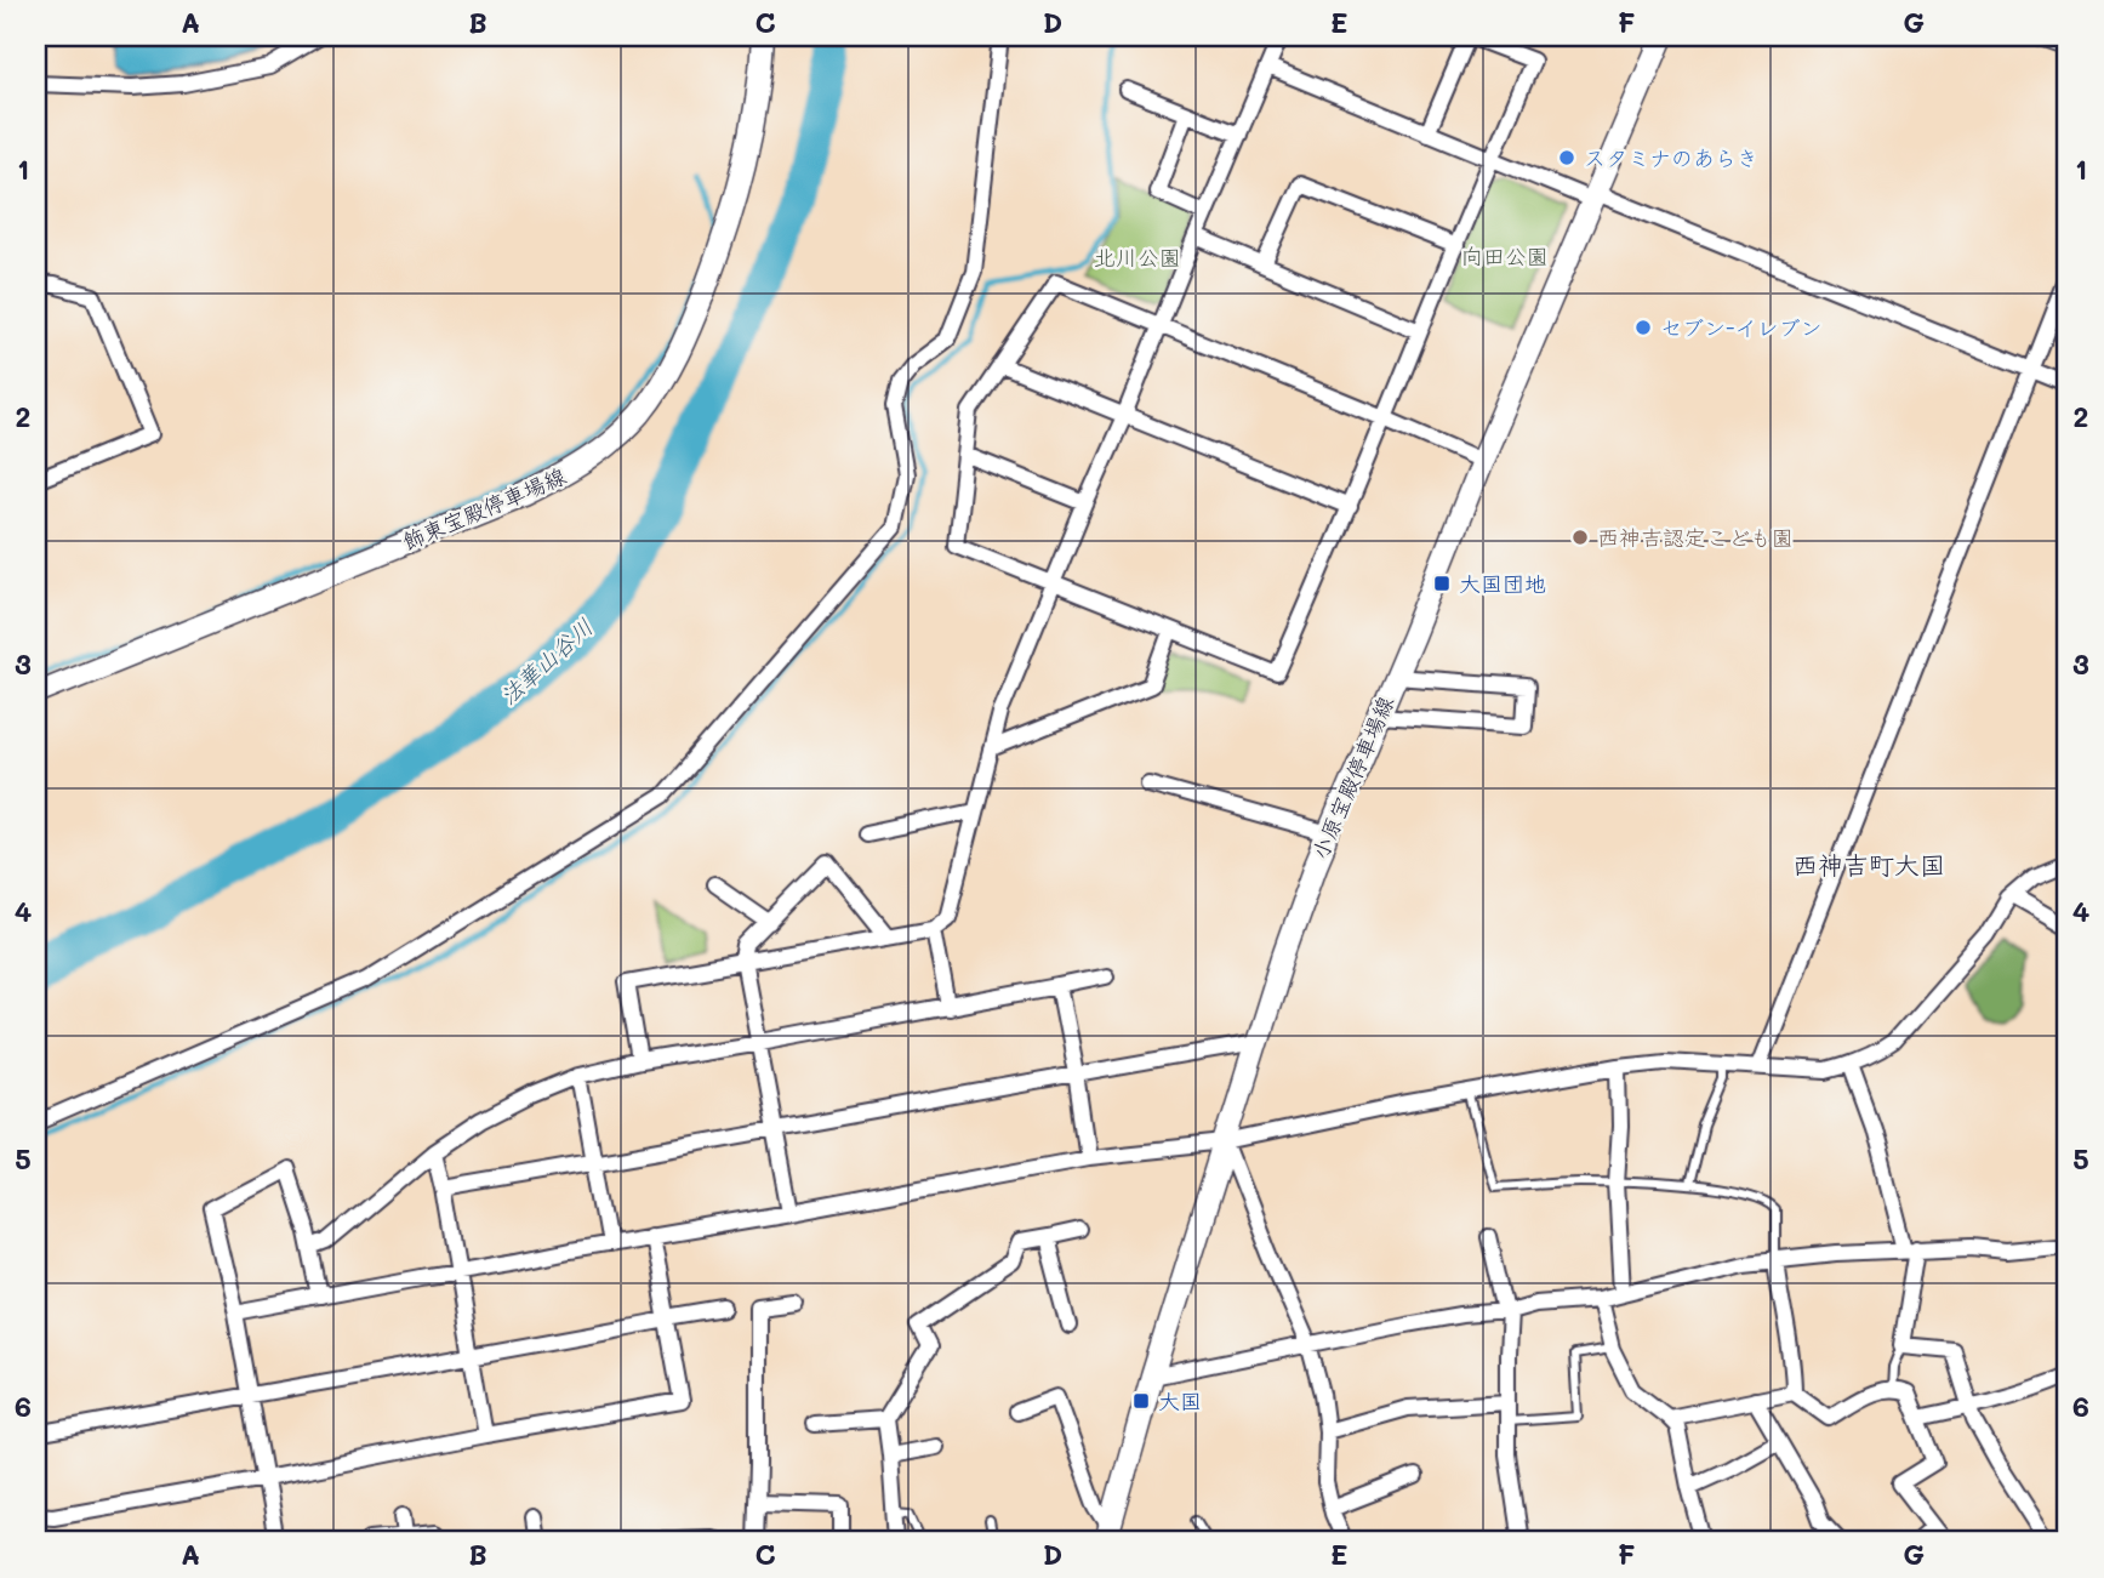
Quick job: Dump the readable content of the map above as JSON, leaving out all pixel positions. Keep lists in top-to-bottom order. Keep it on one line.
{"streets":{"main road":["飾東宝殿停車場線","小原宝殿停車場線"]},"districts":["西神吉町大国"],"water":["法華山谷川"],"parks":["向田公園","北川公園"],"places":{"other":["スタミナのあらき","セブン-イレブン","西神吉認定こども園"],"transit":["大国団地","大国"]},"grid":{"columns":["A","B","C","D","E","F","G"],"rows":["1","2","3","4","5","6"]}}
